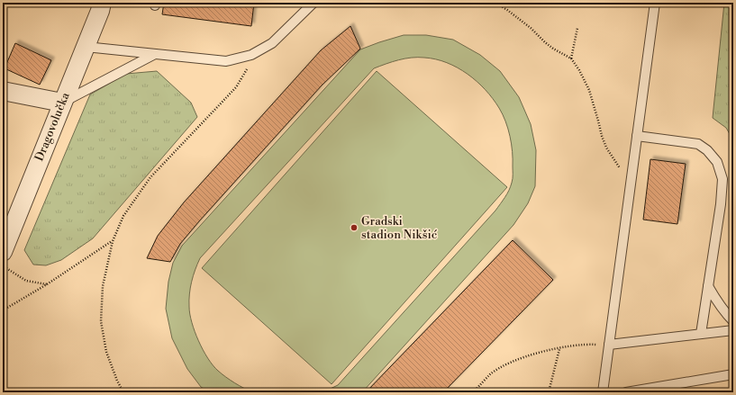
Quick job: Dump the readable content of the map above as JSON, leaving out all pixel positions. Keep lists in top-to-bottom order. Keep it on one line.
{"streets":{"street":["Dragovolučka"]},"places":["Gradski stadion Nikšić"]}
